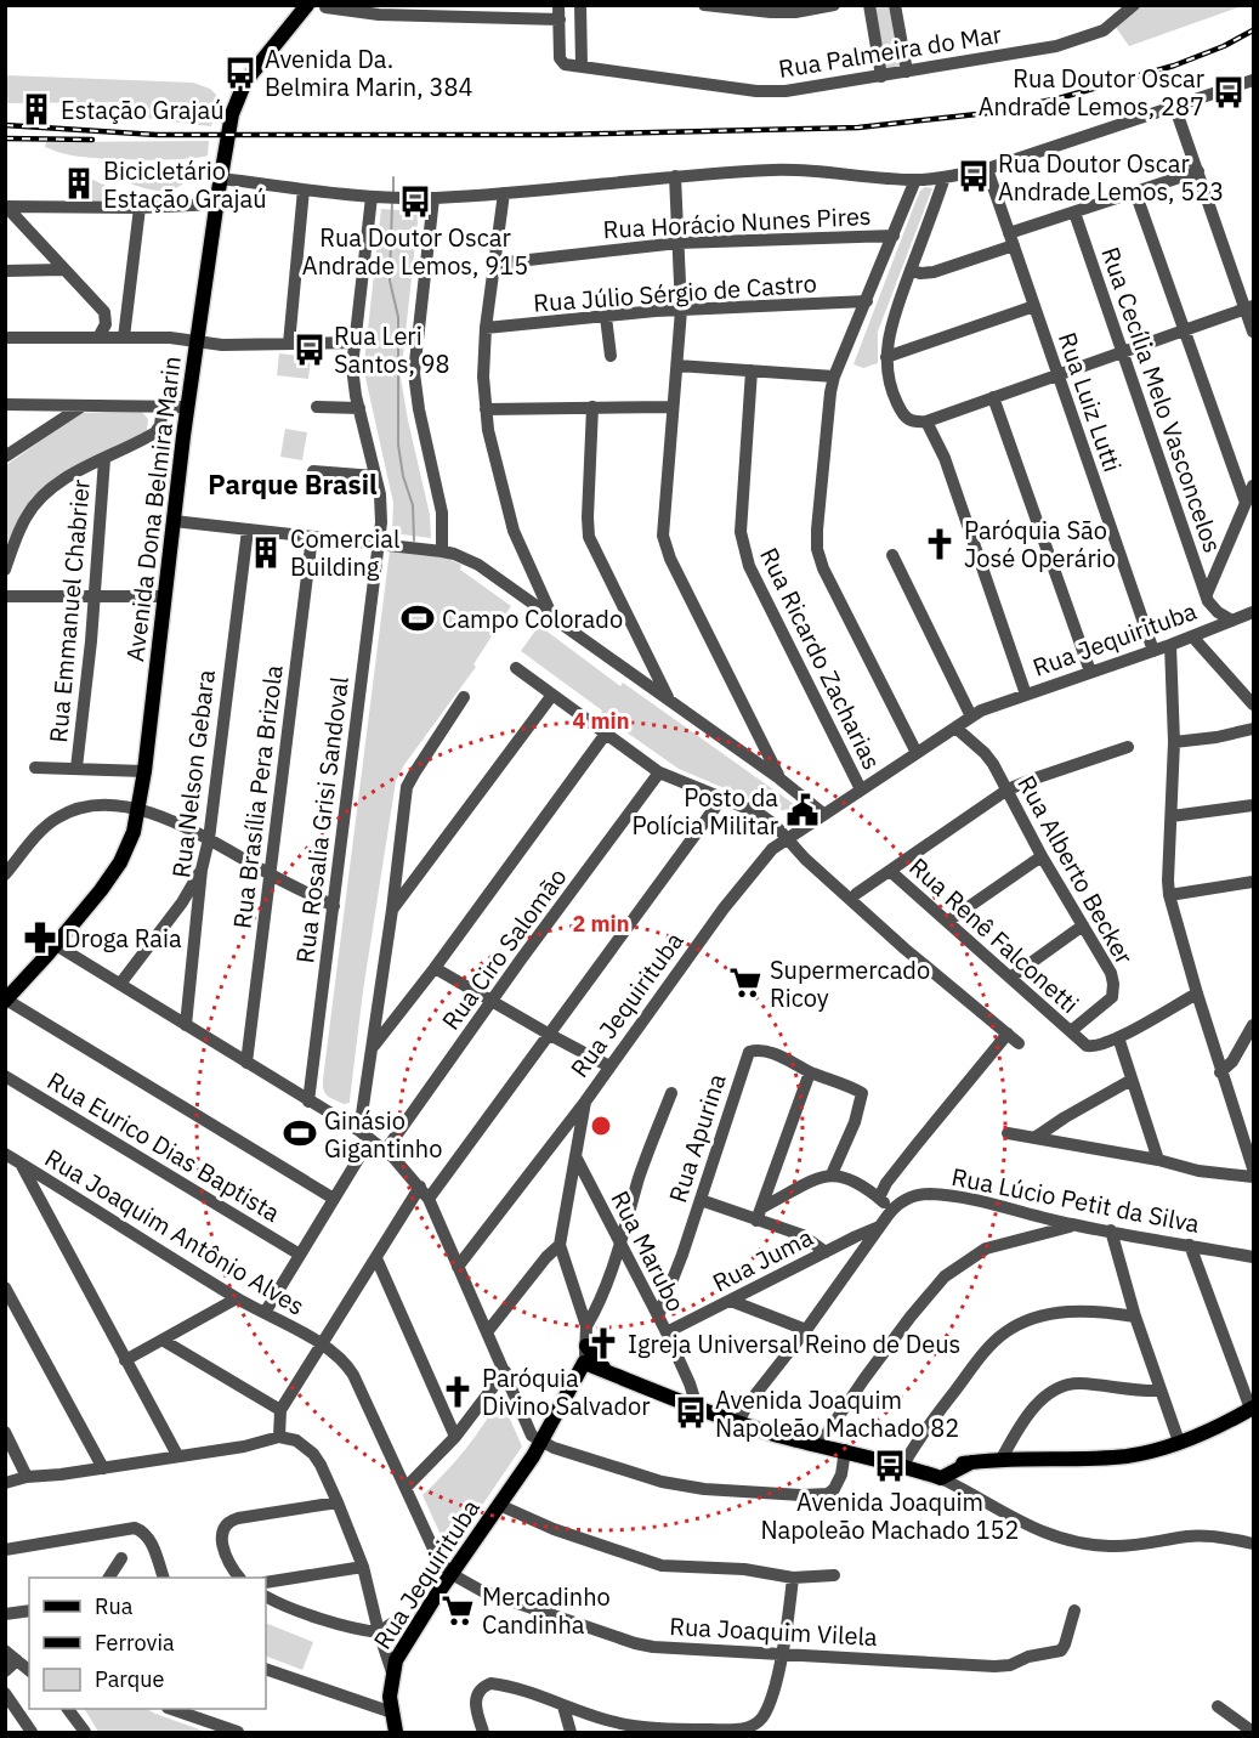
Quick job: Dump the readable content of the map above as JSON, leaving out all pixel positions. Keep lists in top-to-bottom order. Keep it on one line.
{"streets":{"main road":["Avenida Dona Belmira Marin","Rua Jequirituba"],"street":["Rua Palmeira do Mar","Rua Horácio Nunes Pires","Rua Júlio Sérgio de Castro","Rua Cecília Melo Vasconcelos","Rua Luiz Lutti","Rua Emmanuel Chabrier","Rua Ricardo Zacharias","Rua Nelson Gebara","Rua Brasília Pera Brizola","Rua Rosalia Grisi Sandoval","Rua Alberto Becker","Rua Renê Falconetti","Rua Ciro Salomão","Rua Apurina","Rua Eurico Dias Baptista","Rua Lúcio Petit da Silva","Rua Joaquim Antônio Alves","Rua Marubo","Rua Juma","Rua Joaquim Vilela"]},"crossings":[["Rua Luiz Lutti","Rua Jequirituba"],["Rua Jequirituba","Rua Ricardo Zacharias"],["Rua Jequirituba","Rua Alberto Becker"],["Rua Jequirituba","Rua Joaquim Antônio Alves"],["Rua Jequirituba","Rua Marubo"],["Rua Jequirituba","Rua Joaquim Vilela"],["Rua Alberto Becker","Rua Renê Falconetti"],["Rua Apurina","Rua Marubo"],["Rua Joaquim Antônio Alves","Rua Joaquim Vilela"],["Rua Marubo","Rua Juma"]],"districts":["Parque Brasil"],"places":{"bus stop":["Avenida Da. Belmira Marin, 384","Rua Doutor Oscar Andrade Lemos, 287","Rua Doutor Oscar Andrade Lemos, 523","Rua Doutor Oscar Andrade Lemos, 915","Rua Leri Santos, 98","Avenida Joaquim Napoleão Machado 82","Avenida Joaquim Napoleão Machado 152"],"building":["Estação Grajaú","Bicicletário Estação Grajaú","Comercial Building"],"church":["Paróquia São José Operário","Igreja Universal Reino de Deus","Paróquia Divino Salvador"],"sports":["Campo Colorado","Ginásio Gigantinho"],"public building":["Posto da Polícia Militar"],"pharmacy":["Droga Raia"],"supermarket":["Supermercado Ricoy","Mercadinho Candinha"]},"legend":["Rua","Ferrovia","Parque"],"rings":["4 min","2 min"]}
